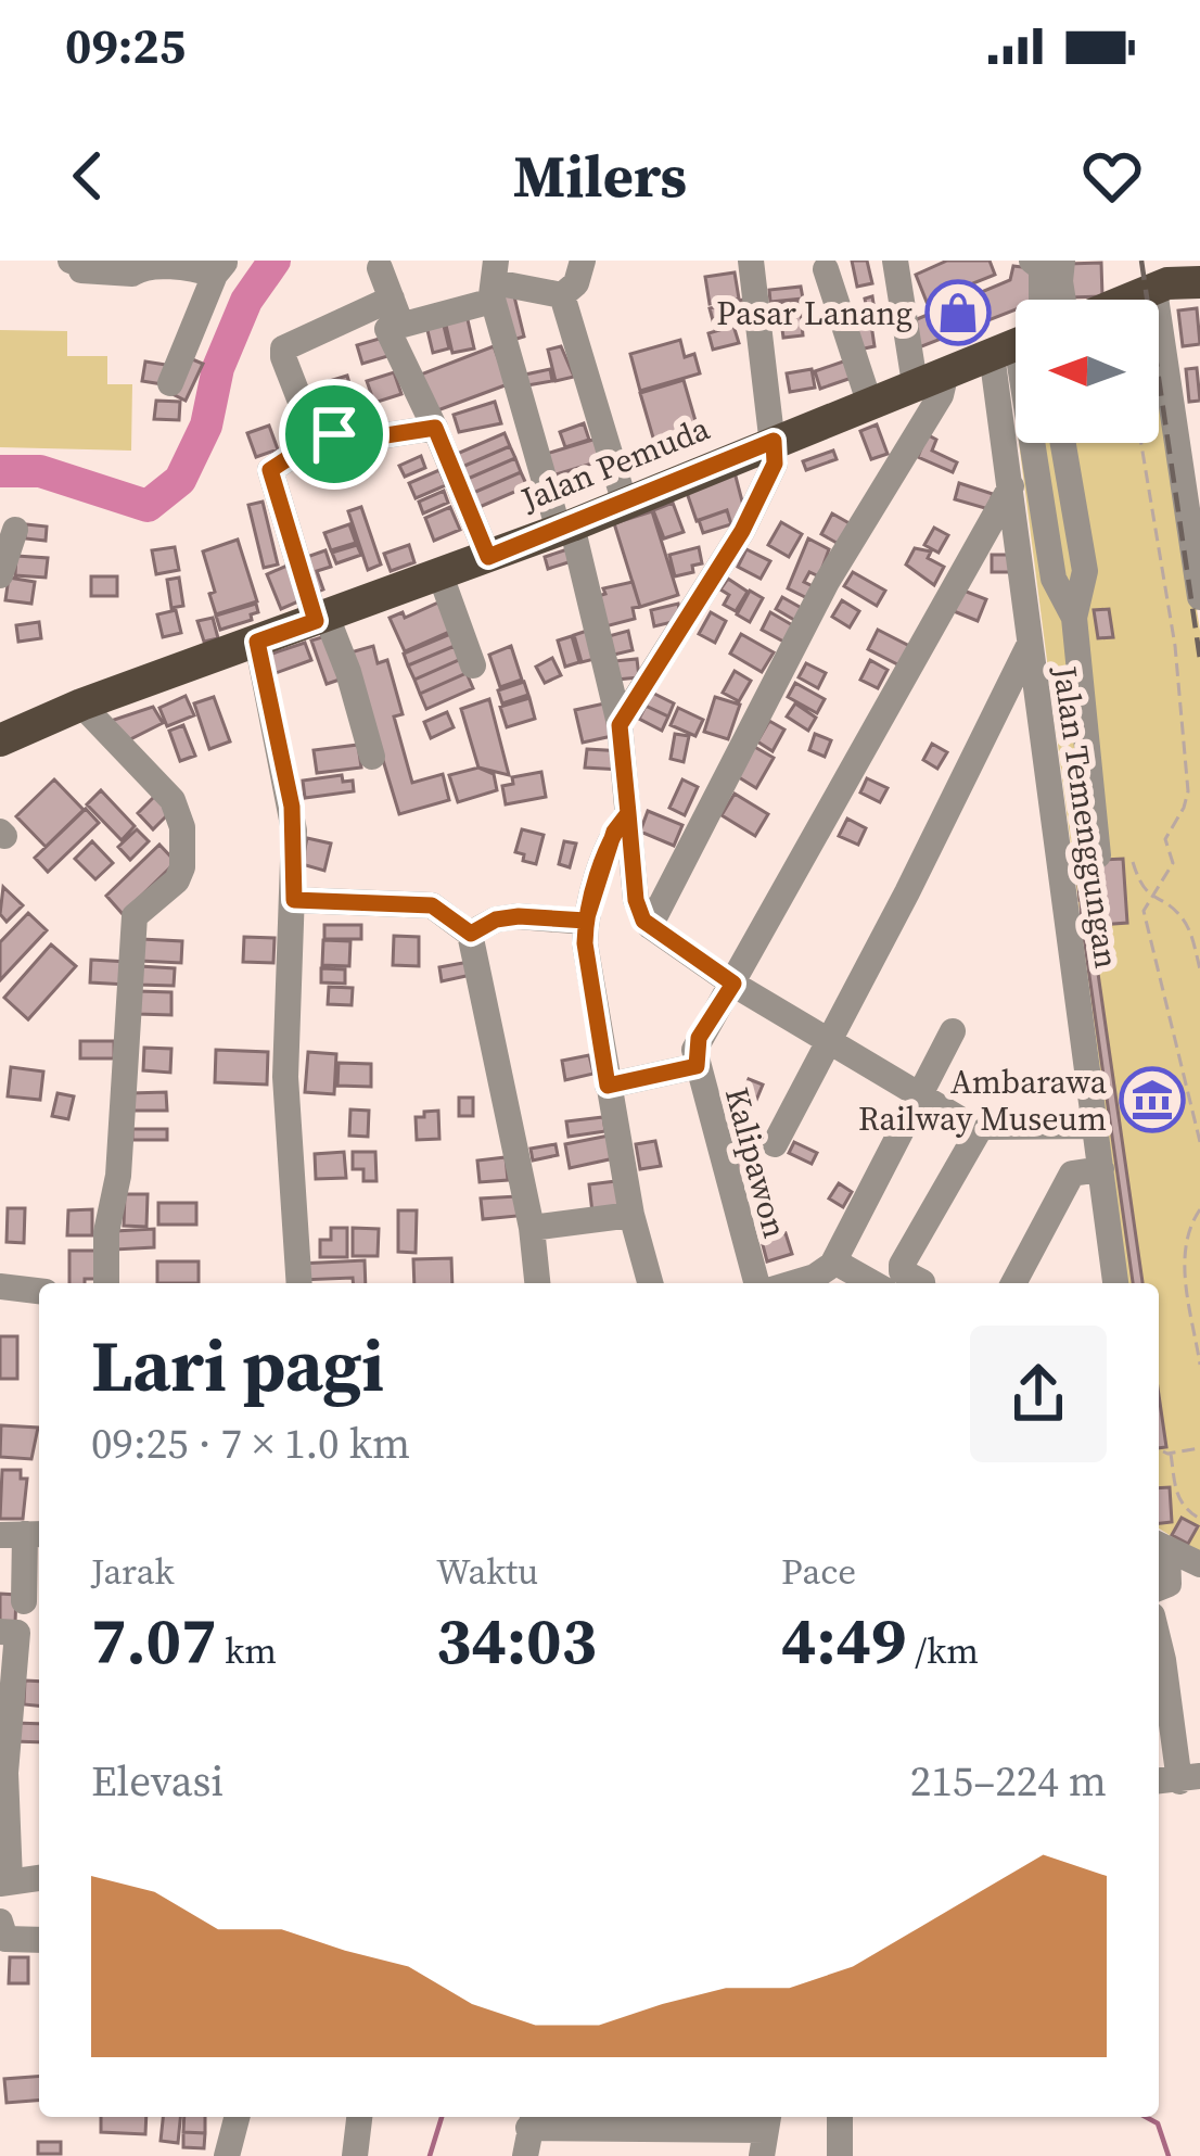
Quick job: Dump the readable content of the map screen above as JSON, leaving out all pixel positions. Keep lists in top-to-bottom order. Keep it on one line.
{"streets":{"main road":["Jalan Pemuda"],"street":["Jalan Temenggungan","Kalipawon"]},"crossings":[["Jalan Temenggungan","Kalipawon"]],"places":{"shop":["Pasar Lanang"],"museum":["Ambarawa Railway Museum"]},"north":"left","page":{"status":"09:25","header":"Milers","heading":["Lari pagi","09:25 · 7 × 1.0 km"],"stats":[["Jarak","7.07 km"],["Waktu","34:03"],["Pace","4:49 /km"]],"chart":["Elevasi","215–224 m"]}}
